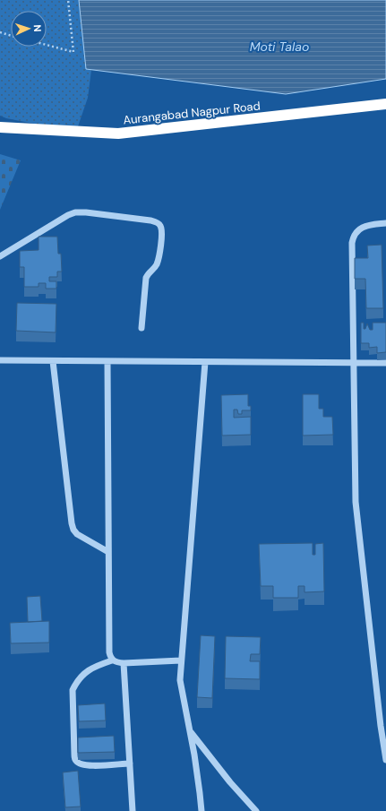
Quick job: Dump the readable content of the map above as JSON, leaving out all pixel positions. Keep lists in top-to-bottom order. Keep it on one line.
{"streets":{"highway":["Aurangabad Nagpur Road"]},"water":["Moti Talao"],"north":"right"}
